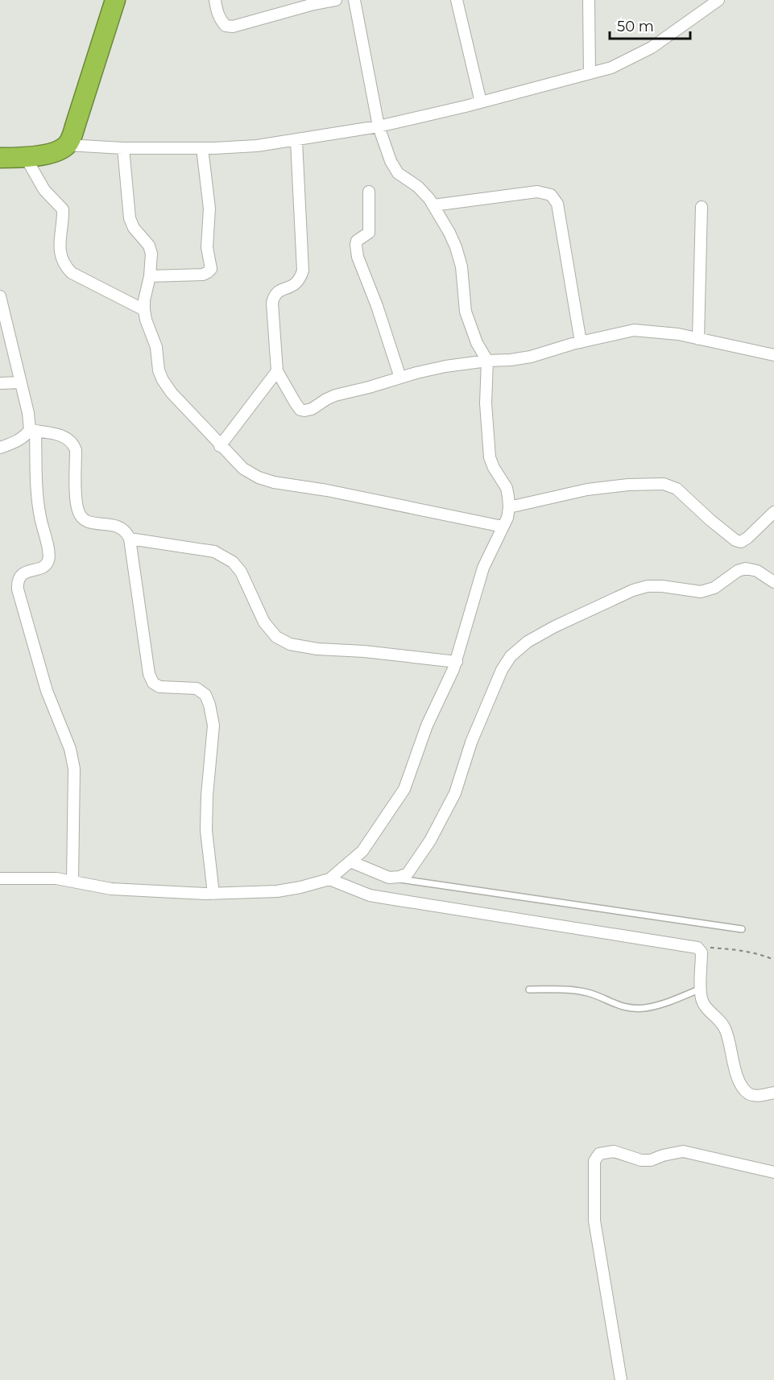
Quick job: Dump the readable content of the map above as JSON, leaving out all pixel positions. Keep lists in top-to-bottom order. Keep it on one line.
{"scale_bar":"50 m"}
